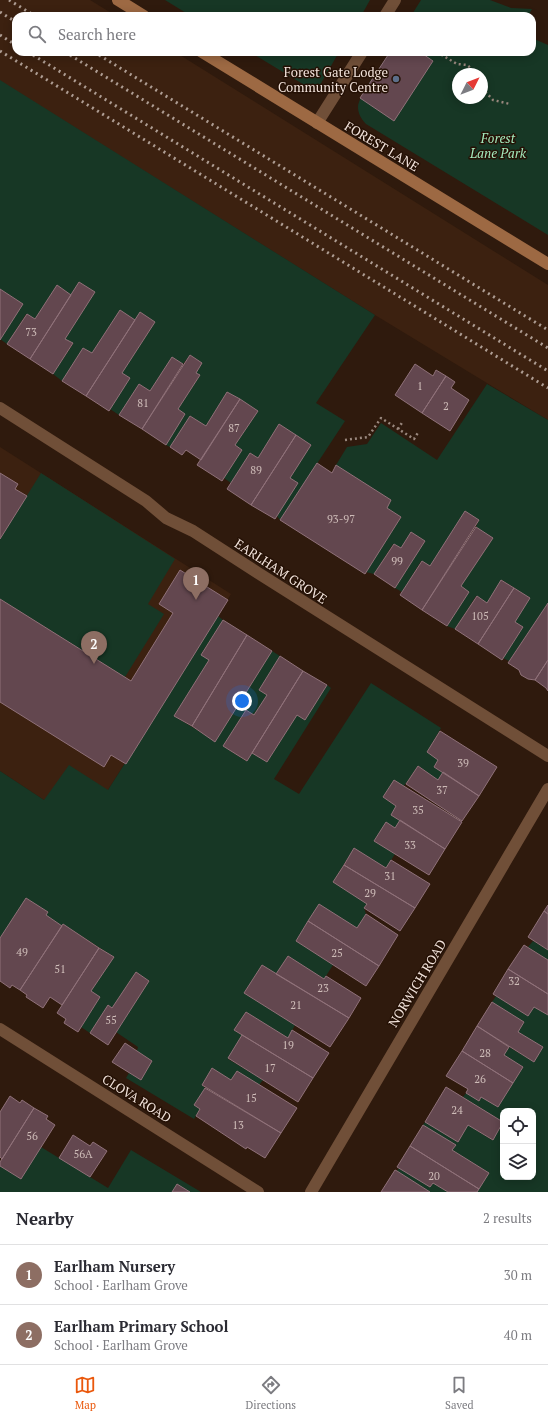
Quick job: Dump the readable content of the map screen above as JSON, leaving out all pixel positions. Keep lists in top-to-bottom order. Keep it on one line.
{"streets":{"street":["FOREST LANE","EARLHAM GROVE","NORWICH ROAD","CLOVA ROAD"]},"parks":["Forest Lane Park"],"places":["Forest Gate Lodge Community Centre"],"house_numbers":["73","1","81","2","87","89","93-97","99","105","39","37","35","33","31","29","49","25","51","32","23","21","55","19","28","17","26","15","24","13","56","56A","20"],"north":"top right","page":{"search":"Search here","pins":["1","2"],"heading":["Nearby","2 results"],"list":[{"mark":"1","name":"Earlham Nursery","note":"School · Earlham Grove","value":"30 m"},{"mark":"2","name":"Earlham Primary School","note":"School · Earlham Grove","value":"40 m"}],"nav":["Map","Directions","Saved"]}}
